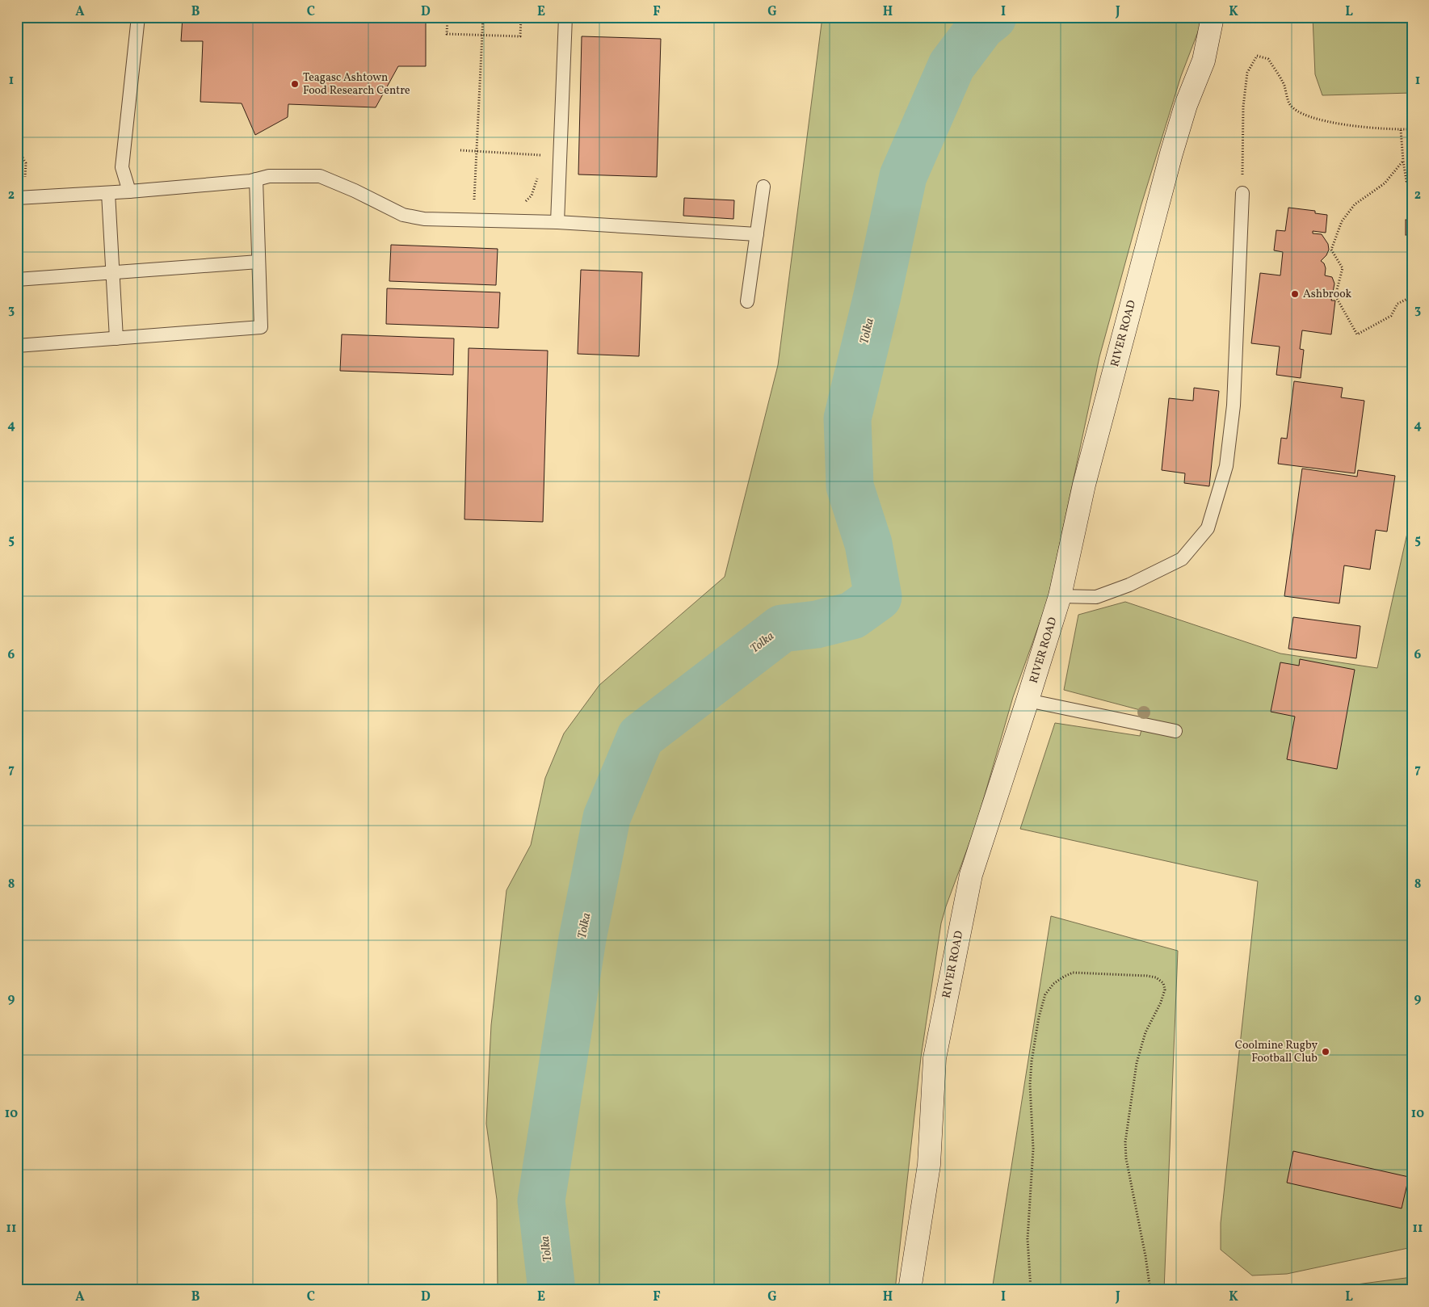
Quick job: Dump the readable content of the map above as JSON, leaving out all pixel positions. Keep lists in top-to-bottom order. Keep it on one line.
{"streets":{"main road":["RIVER ROAD"]},"water":["Tolka"],"places":["Teagasc Ashtown Food Research Centre","Ashbrook","Coolmine Rugby Football Club"],"grid":{"columns":["A","B","C","D","E","F","G","H","I","J","K","L"],"rows":["1","2","3","4","5","6","7","8","9","10","11"]}}
